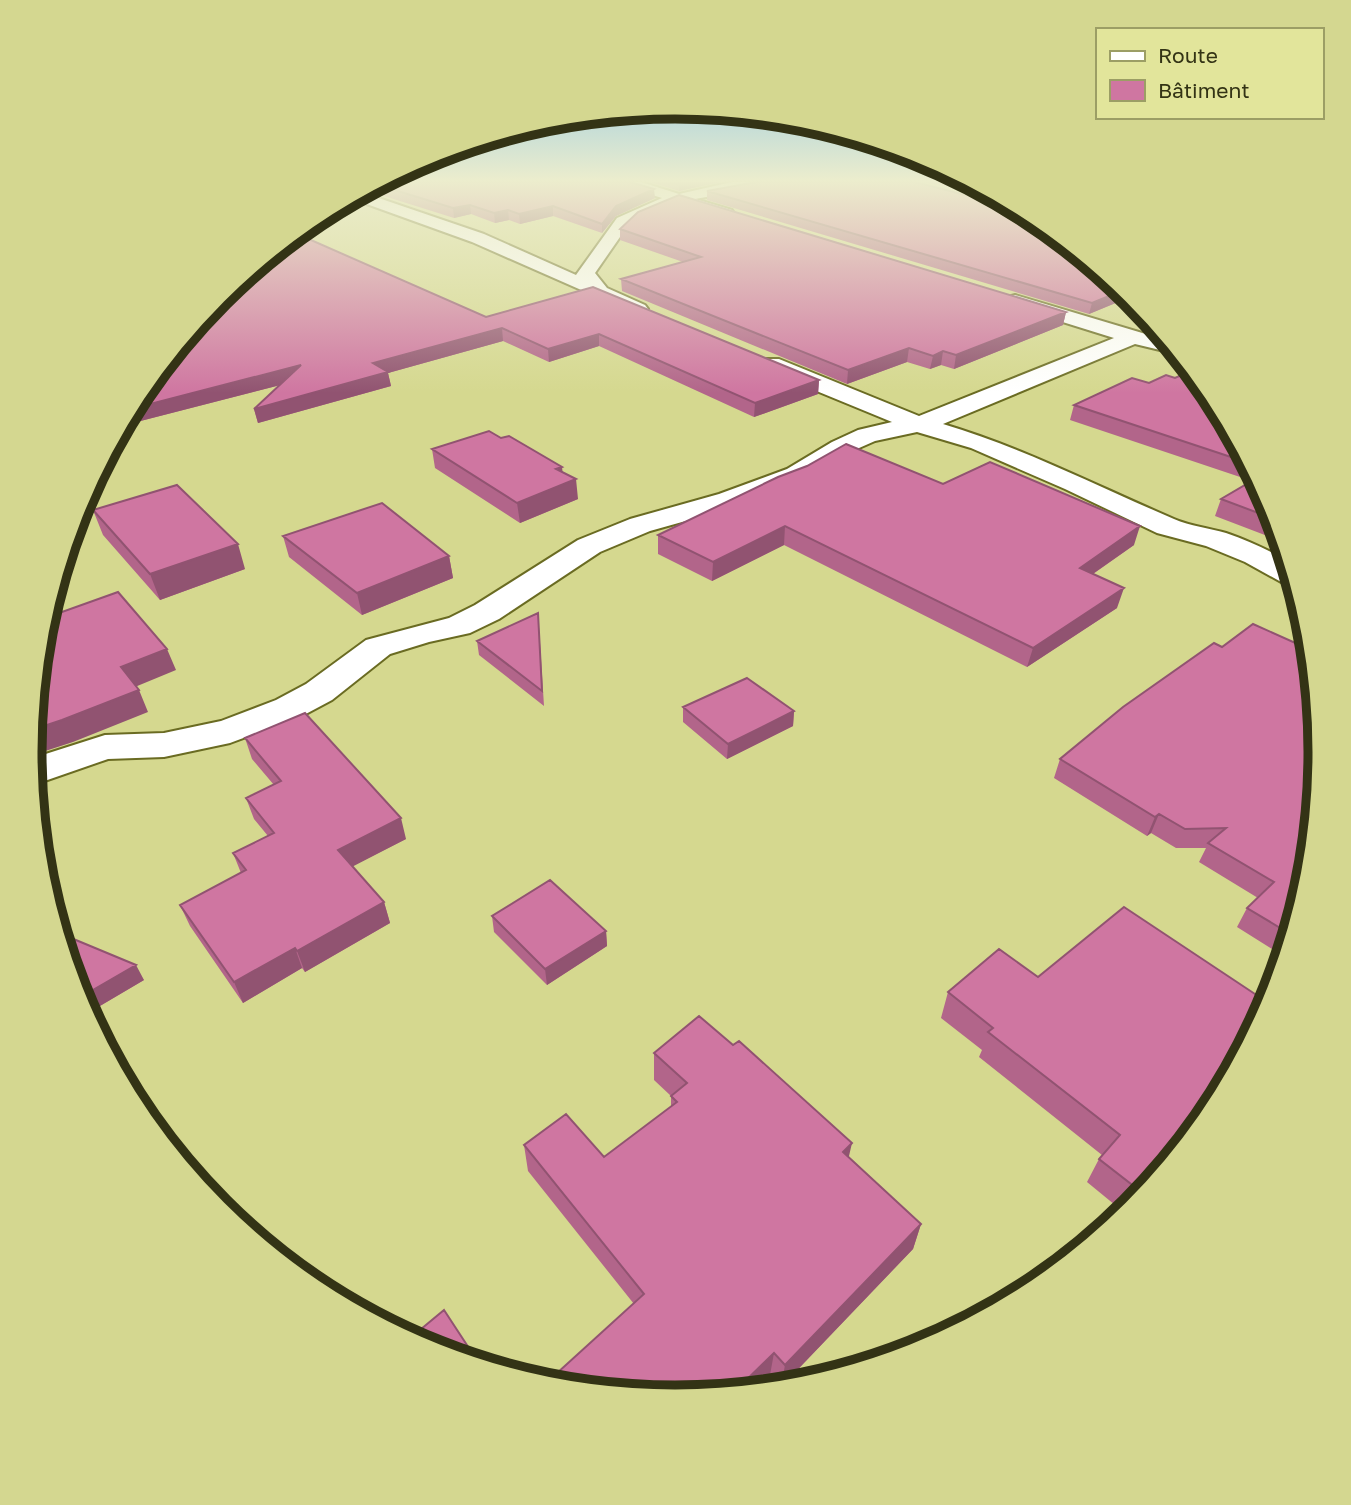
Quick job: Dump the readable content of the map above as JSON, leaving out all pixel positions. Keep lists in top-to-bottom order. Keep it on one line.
{"legend":["Route","Bâtiment"]}
